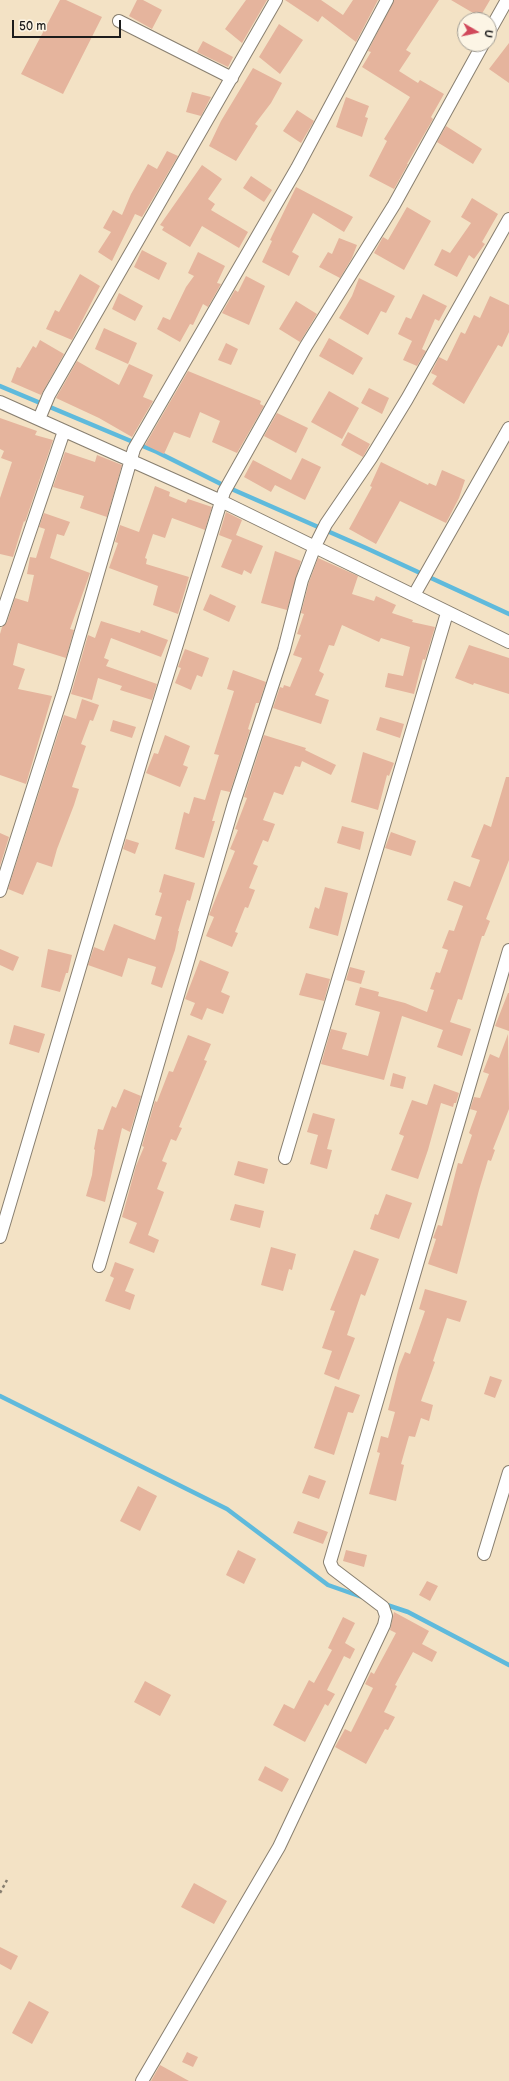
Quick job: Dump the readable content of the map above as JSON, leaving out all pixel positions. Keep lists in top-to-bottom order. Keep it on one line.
{"scale_bar":"50 m","north":"right"}
